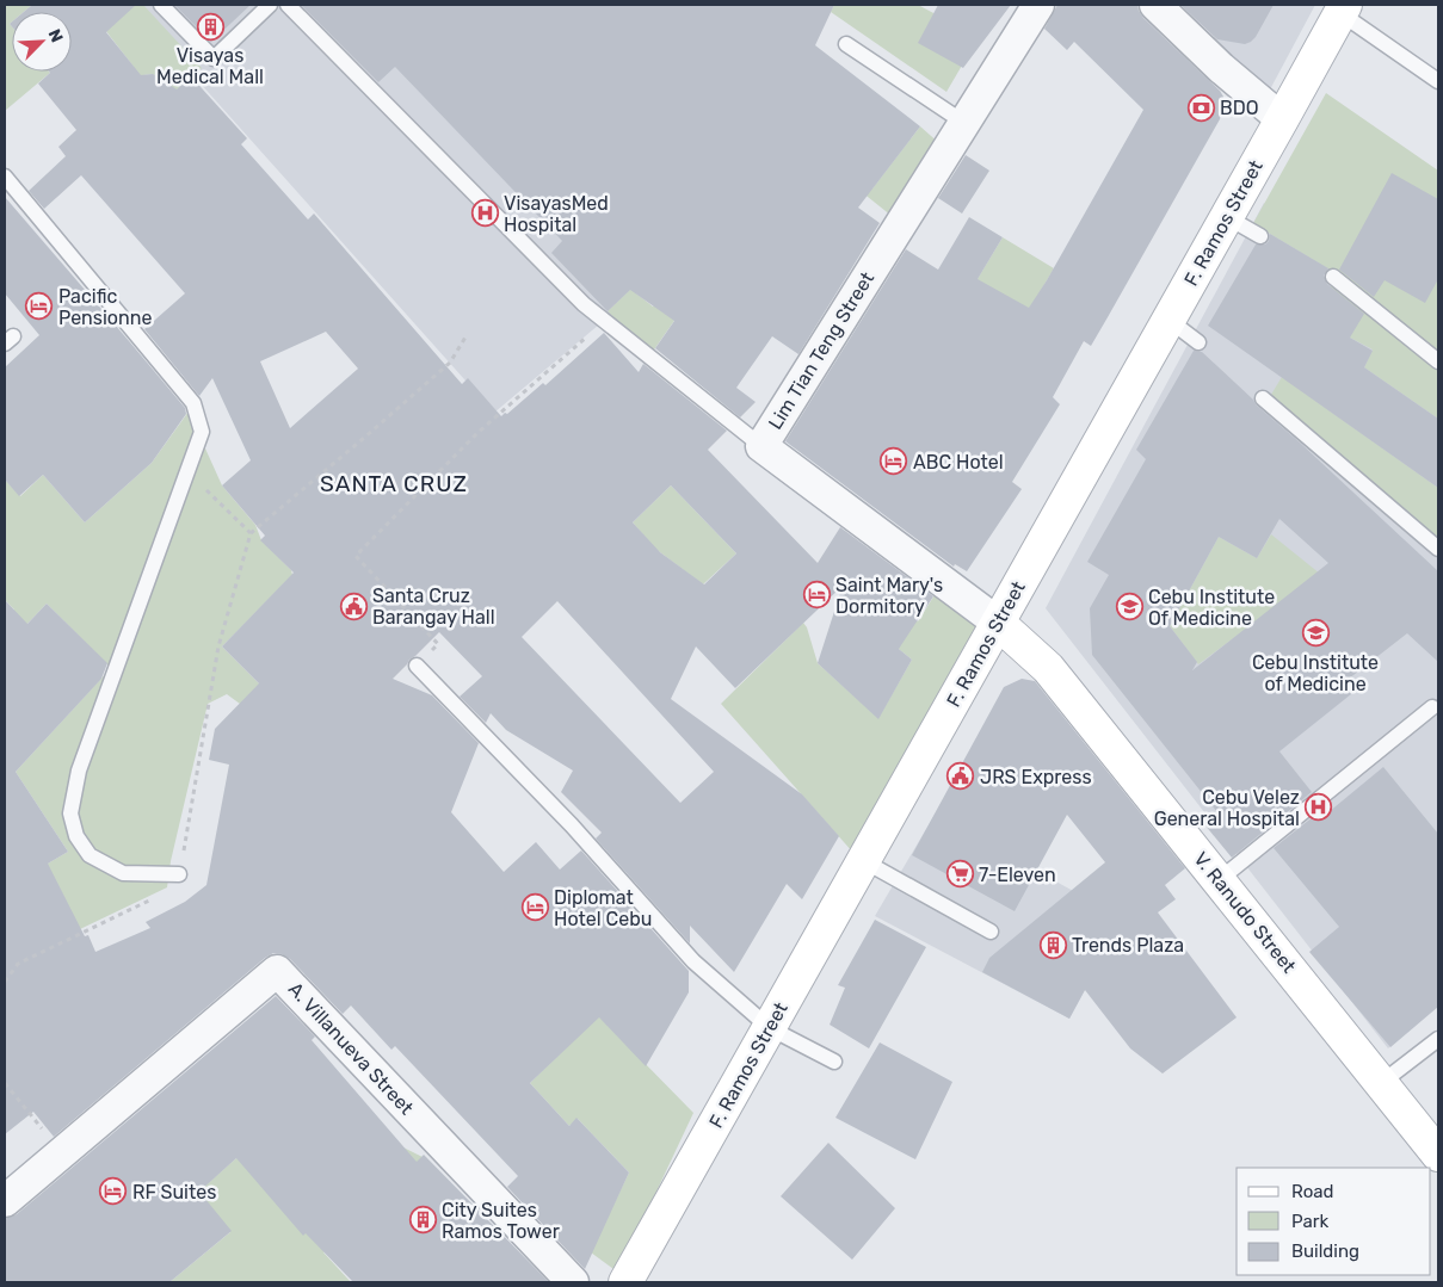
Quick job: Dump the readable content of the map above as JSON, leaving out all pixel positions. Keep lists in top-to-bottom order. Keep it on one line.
{"streets":{"street":["F. Ramos Street","Lim Tian Teng Street","V. Ranudo Street","A. Villanueva Street"]},"crossings":[["F. Ramos Street","Lim Tian Teng Street"],["F. Ramos Street","V. Ranudo Street"],["Lim Tian Teng Street","V. Ranudo Street"]],"districts":["SANTA CRUZ"],"places":{"building":["Visayas Medical Mall","Trends Plaza","City Suites Ramos Tower"],"bank":["BDO"],"hospital":["VisayasMed Hospital","Cebu Velez General Hospital"],"hotel":["Pacific Pensionne","ABC Hotel","Saint Mary's Dormitory","Diplomat Hotel Cebu","RF Suites"],"public building":["Santa Cruz Barangay Hall","JRS Express"],"school or university":["Cebu Institute Of Medicine","Cebu Institute of Medicine"],"supermarket":["7-Eleven"]},"legend":["Road","Park","Building"],"north":"top right"}
